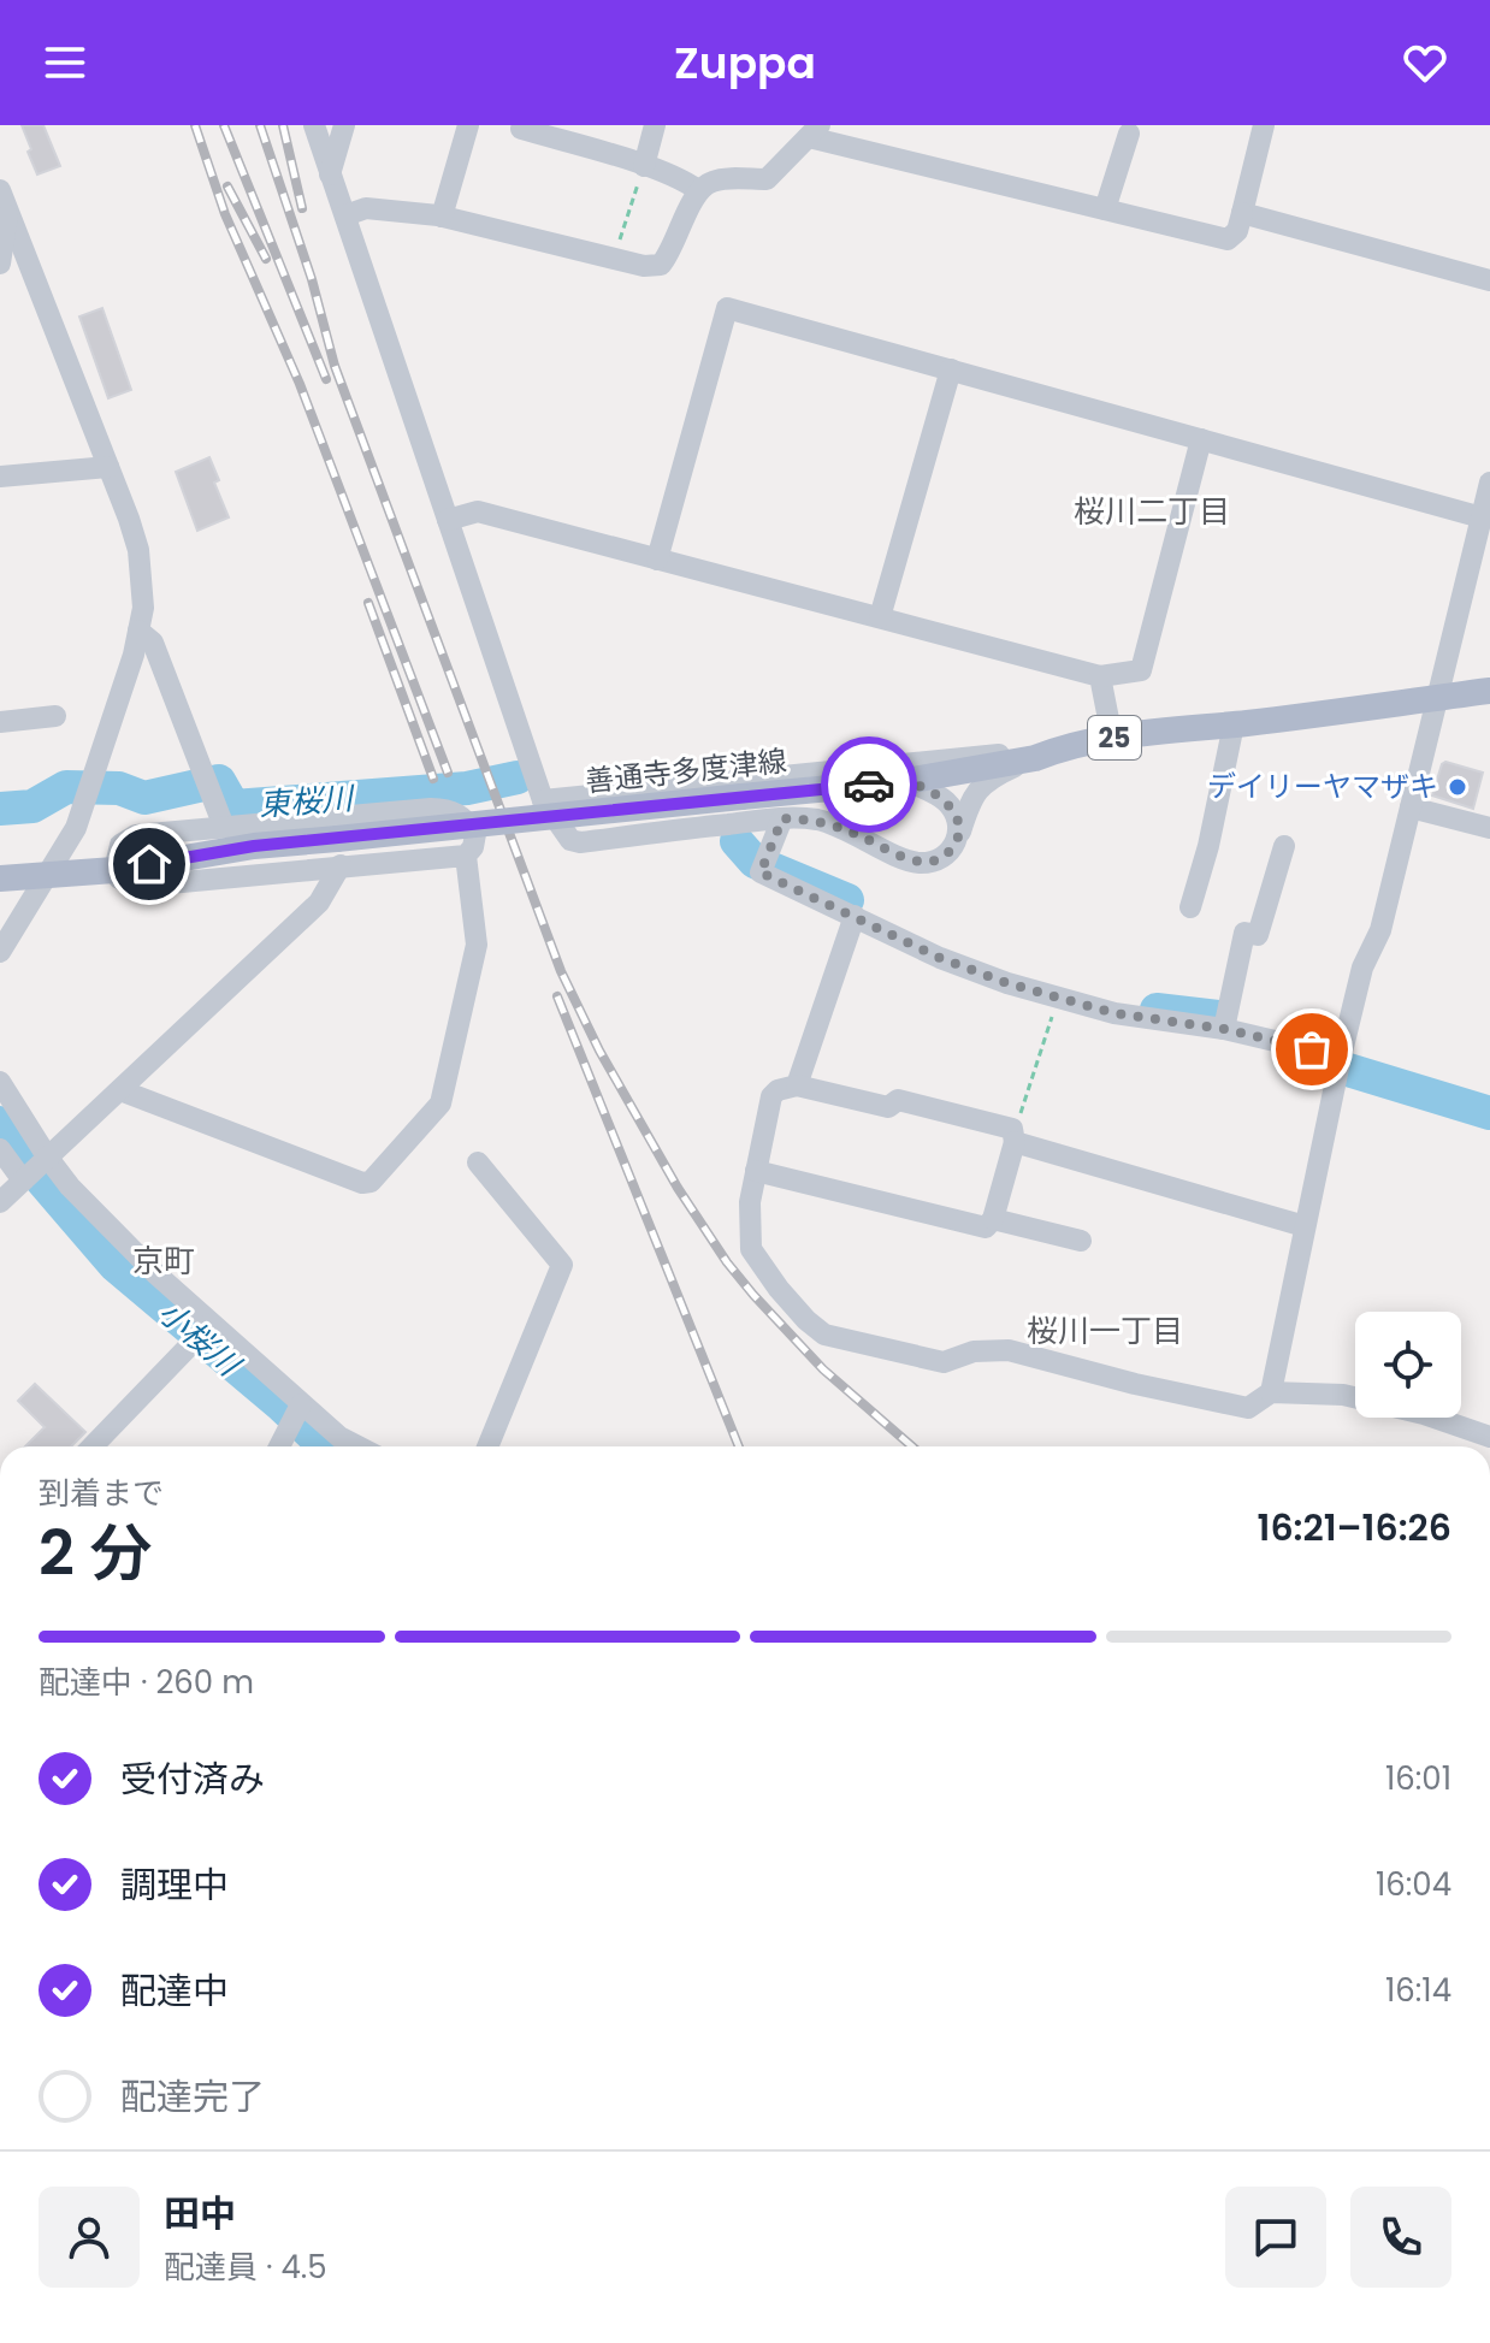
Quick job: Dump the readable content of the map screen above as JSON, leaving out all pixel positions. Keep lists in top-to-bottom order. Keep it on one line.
{"streets":{"main road":["25","善通寺多度津線"]},"districts":["桜川二丁目","京町","桜川一丁目"],"water":["東桜川","小桜川"],"places":["デイリーヤマザキ"],"page":{"header":"Zuppa","heading":["2 分","到着まで","16:21–16:26"],"panel":["田中","配達員 · 4.5"],"bar":"配達中 · 260 m","list":[["受付済み","16:01"],["調理中","16:04"],["配達中","16:14"],"配達完了"]}}
